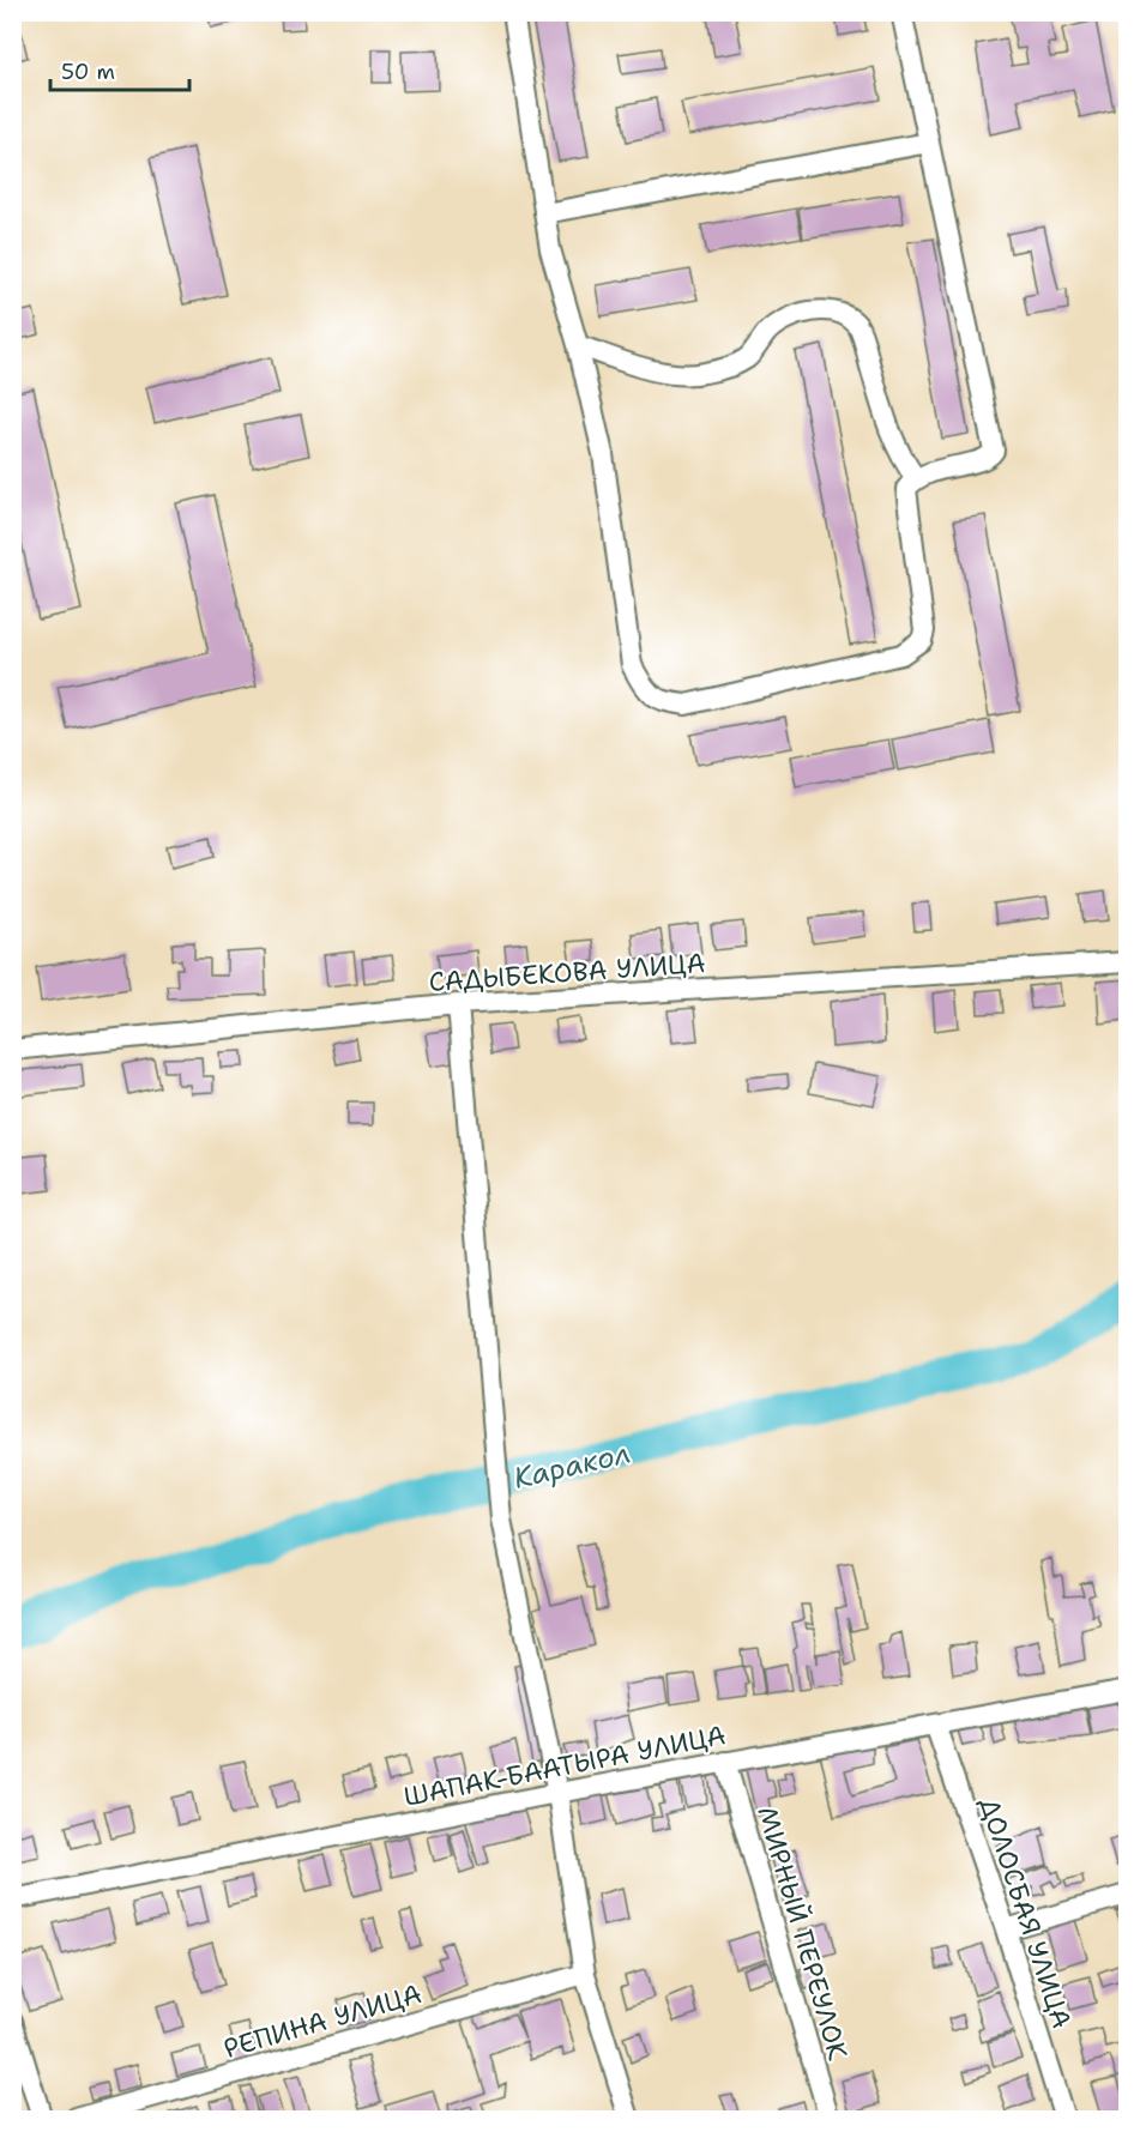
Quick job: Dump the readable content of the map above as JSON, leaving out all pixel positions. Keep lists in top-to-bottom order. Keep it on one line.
{"streets":{"street":["САДЫБЕКОВА УЛИЦА","ШАПАК-БААТЫРА УЛИЦА","ДОЛОСБАЯ УЛИЦА","МИРНЫЙ ПЕРЕУЛОК","РЕПИНА УЛИЦА"]},"crossings":[["ШАПАК-БААТЫРА УЛИЦА","ДОЛОСБАЯ УЛИЦА"],["ШАПАК-БААТЫРА УЛИЦА","МИРНЫЙ ПЕРЕУЛОК"]],"water":["Каракол"],"scale_bar":"50 m"}
